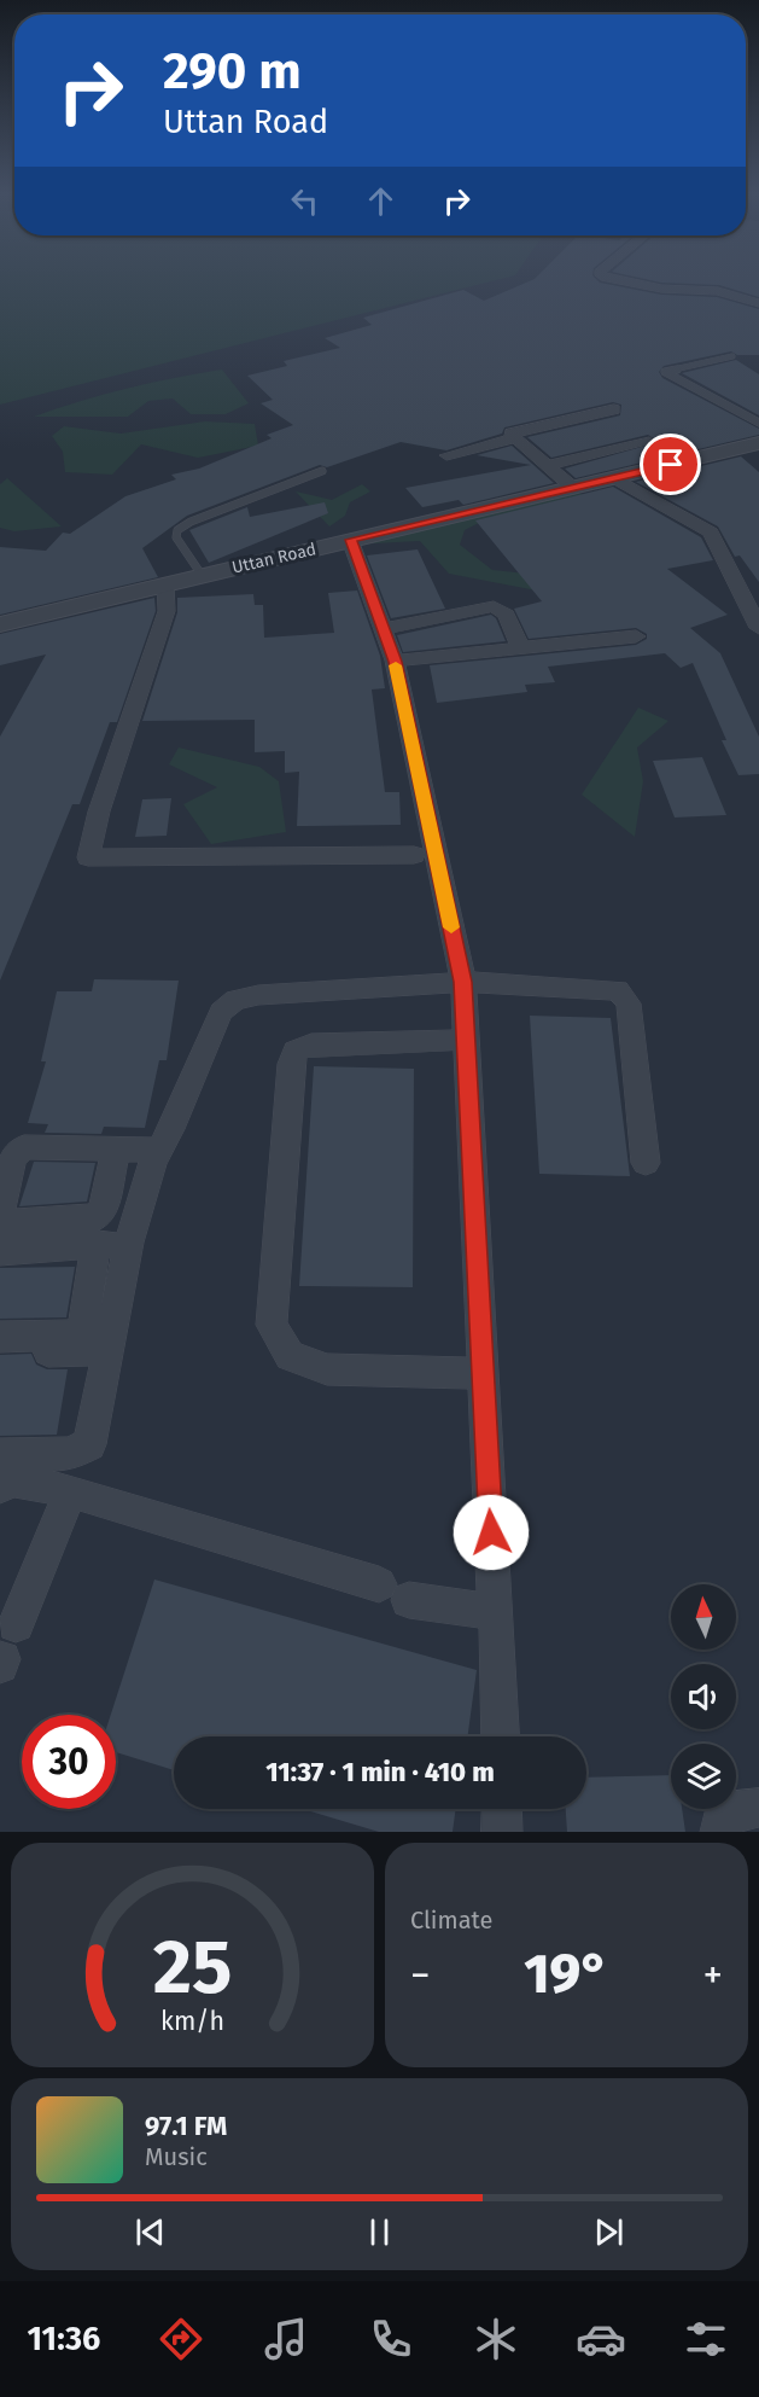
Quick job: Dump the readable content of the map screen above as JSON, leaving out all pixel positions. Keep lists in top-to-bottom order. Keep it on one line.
{"streets":{"street":["Uttan Road"]},"north":"top","page":{"turn":["290 m","Uttan Road"],"limit":"30","trip":"11:37 · 1 min · 410 m","tile":"Climate","heat":["−","19°","+"],"song":["97.1 FM","Music"],"tabs":"11:36","gauge":["25","km/h"]}}
